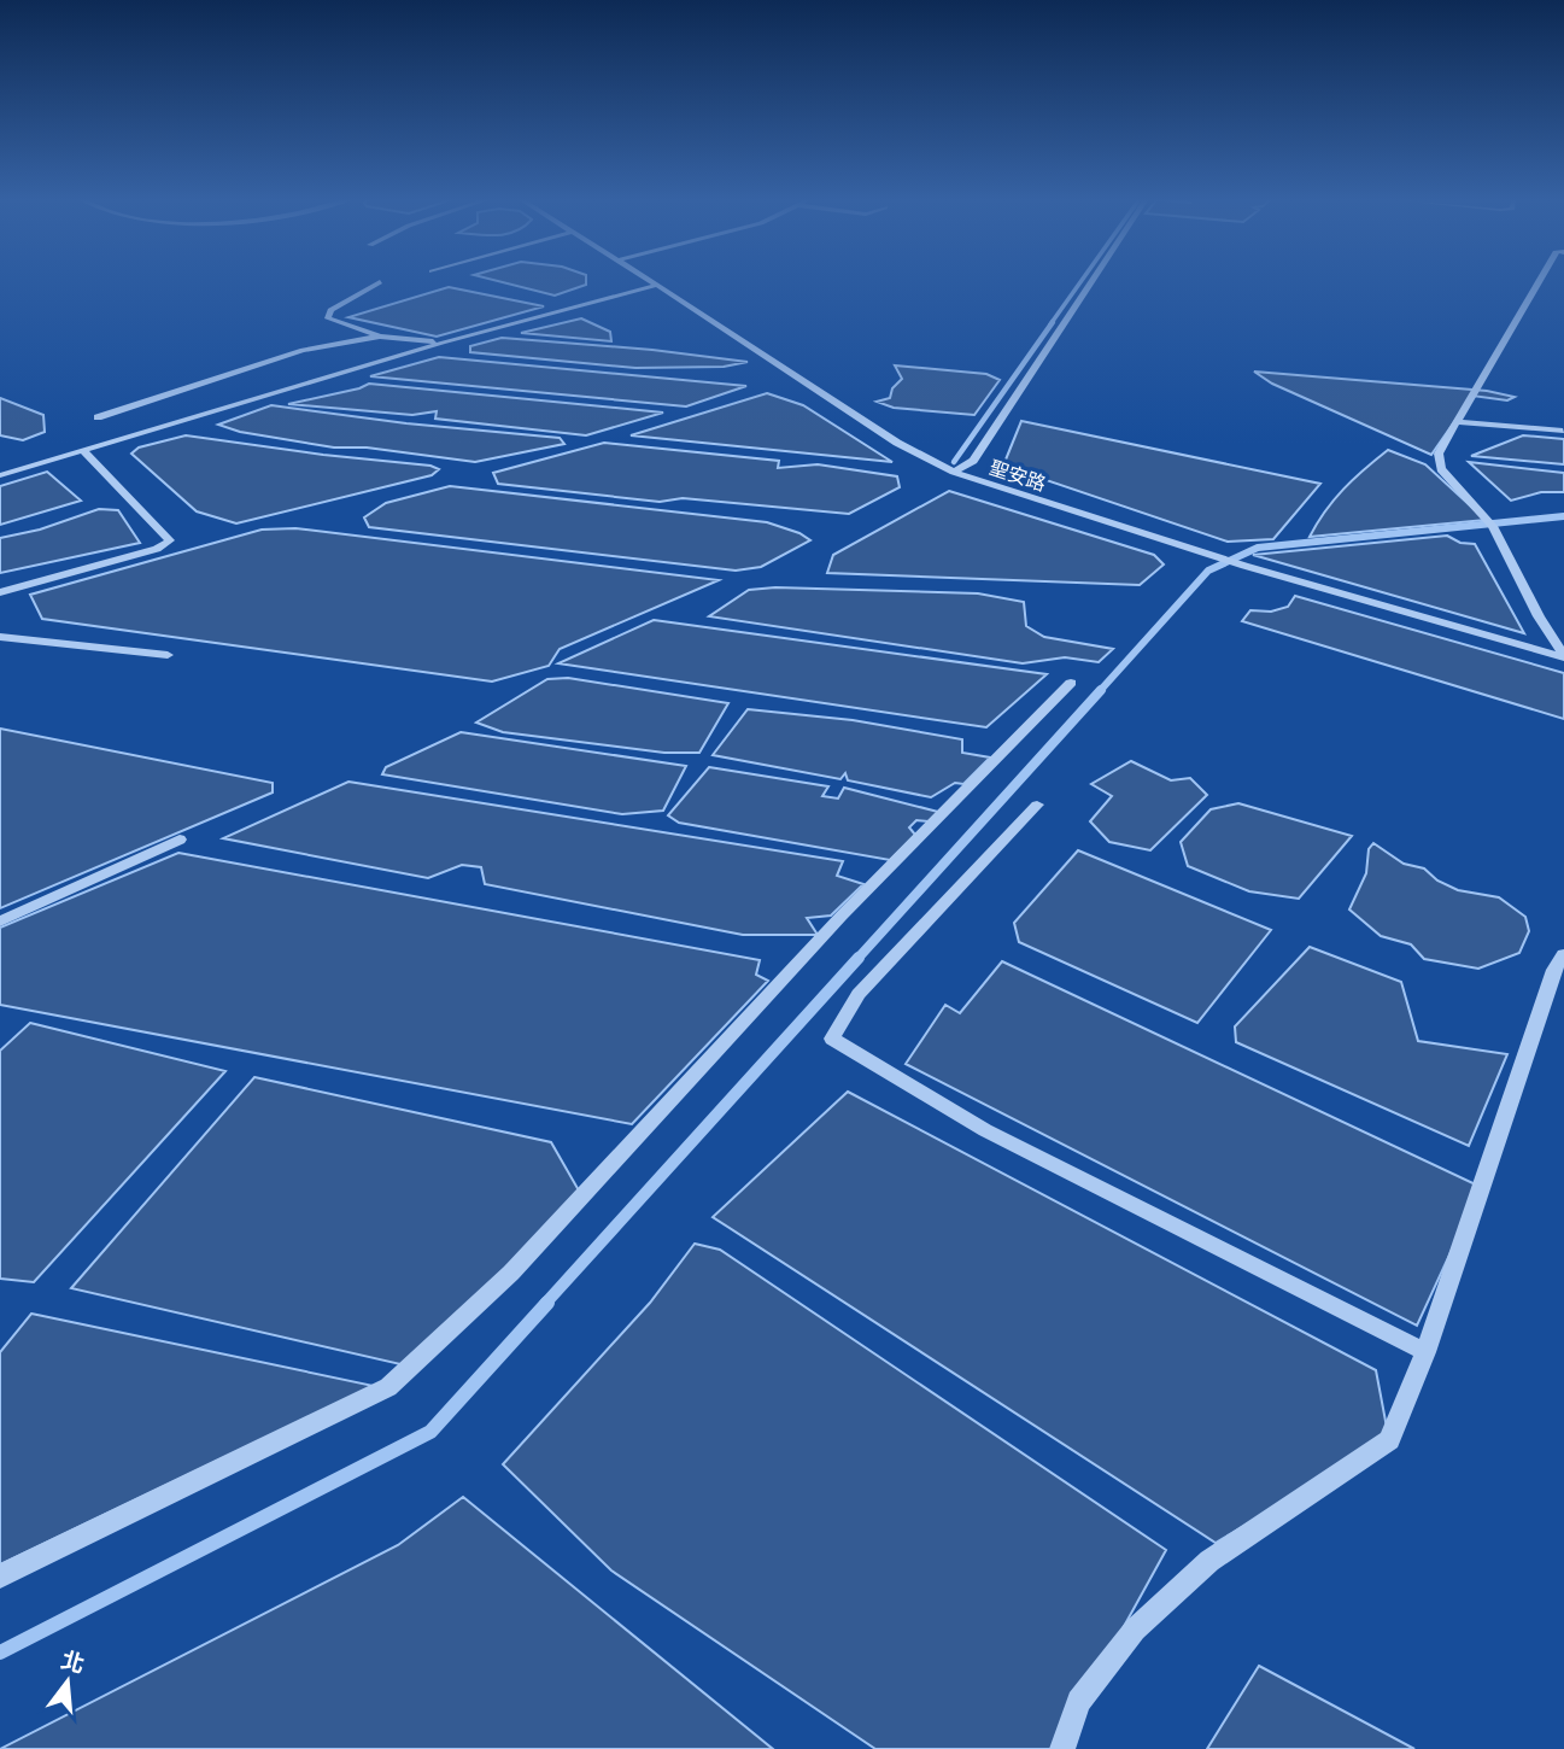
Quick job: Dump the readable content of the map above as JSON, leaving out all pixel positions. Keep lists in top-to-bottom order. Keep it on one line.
{"streets":{"street":["聖安路"]},"north":"top"}
